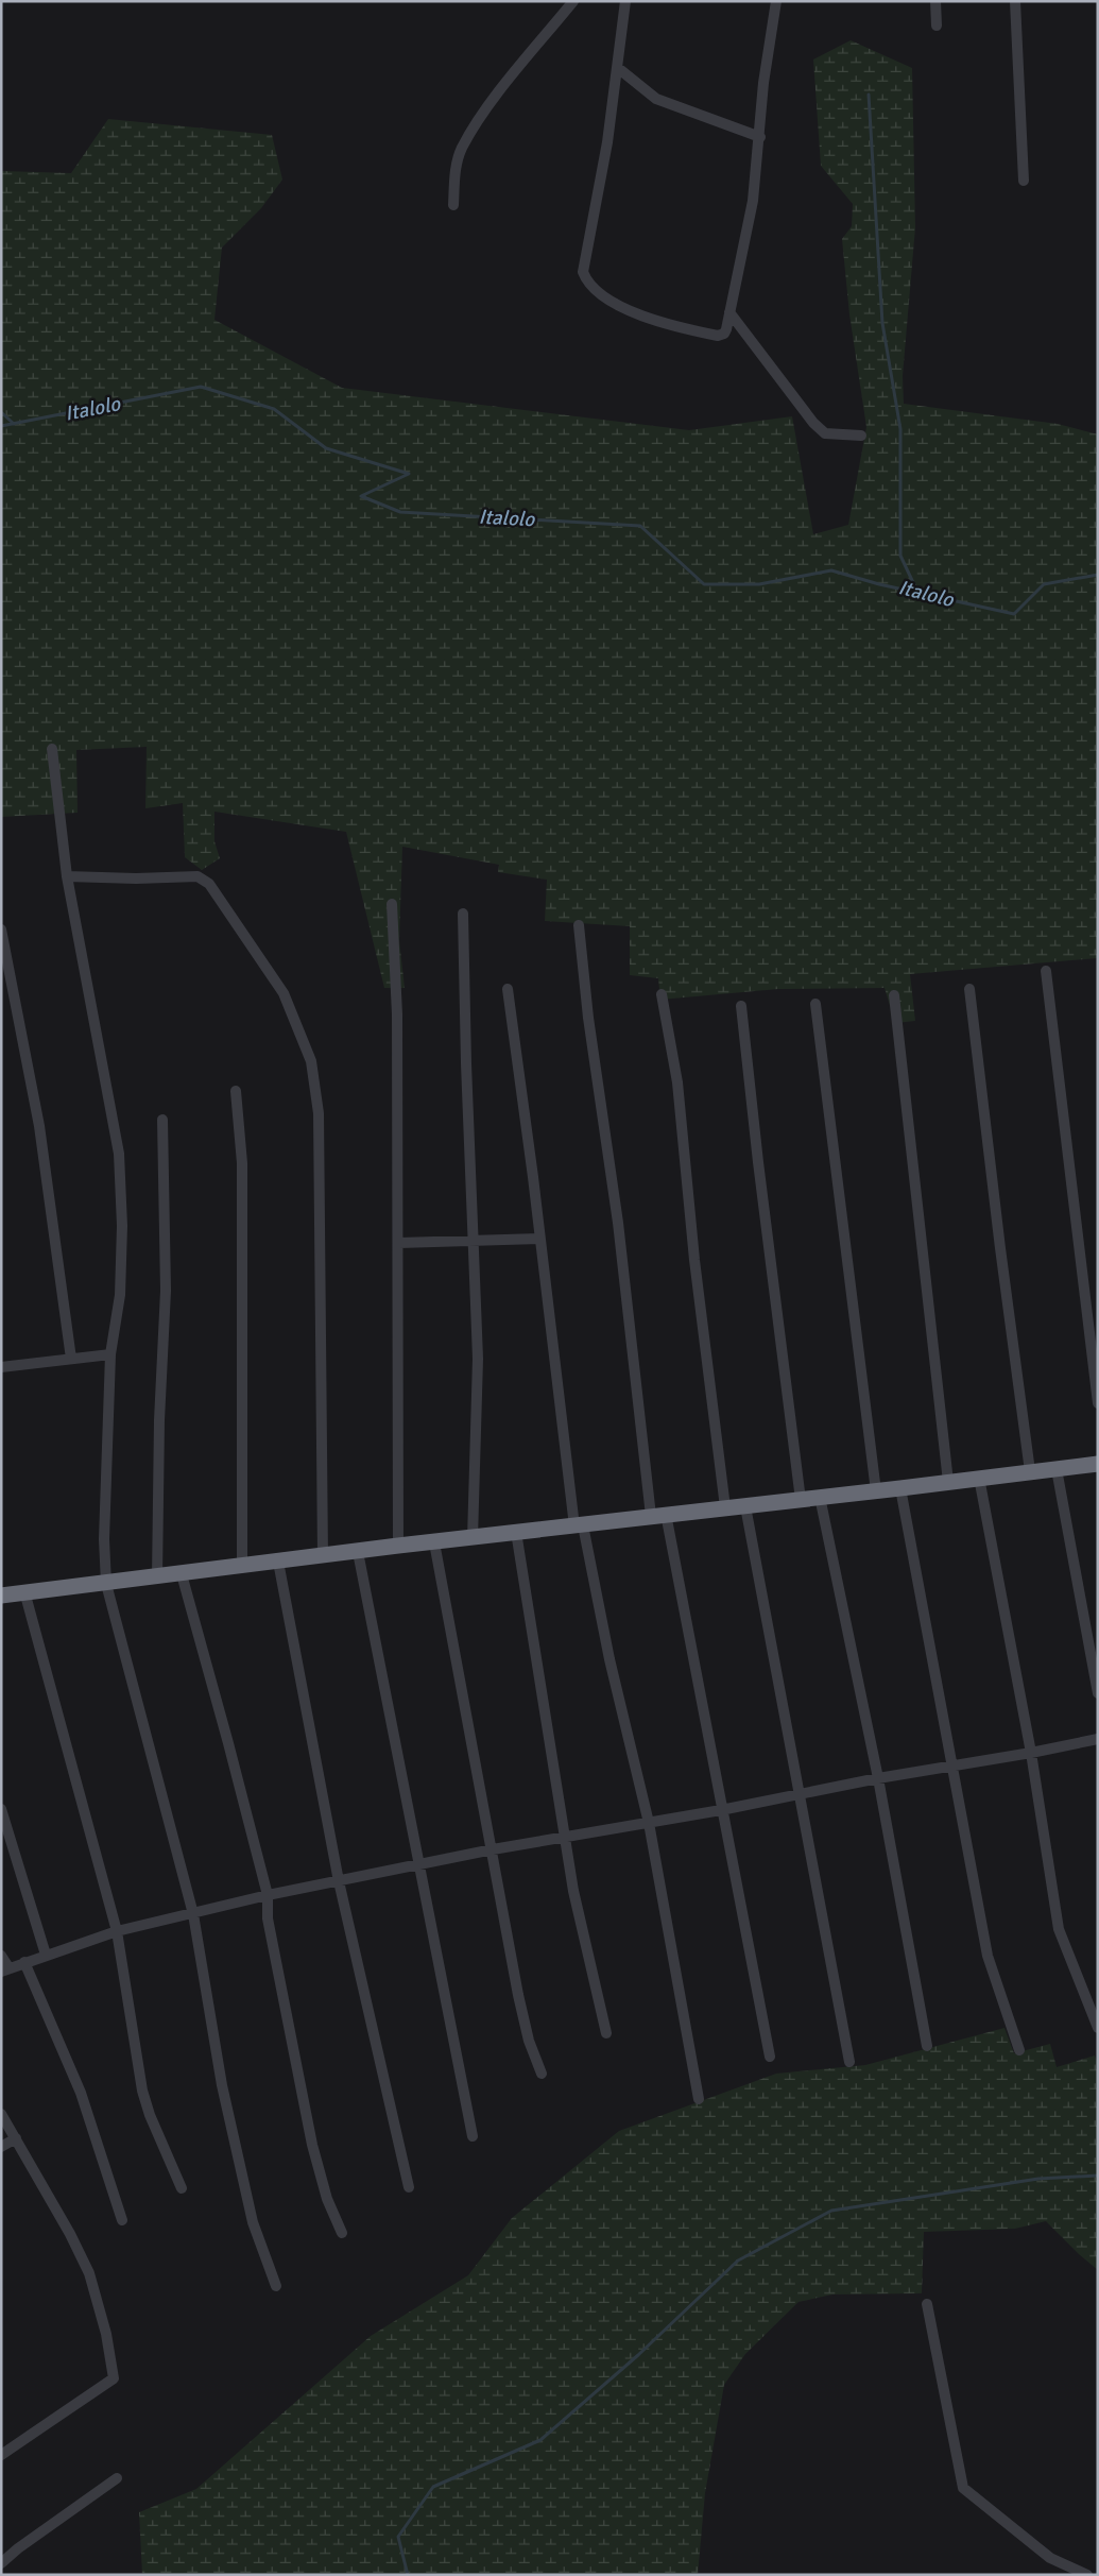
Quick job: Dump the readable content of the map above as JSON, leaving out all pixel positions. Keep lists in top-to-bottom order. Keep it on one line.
{"water":["Italolo"]}
